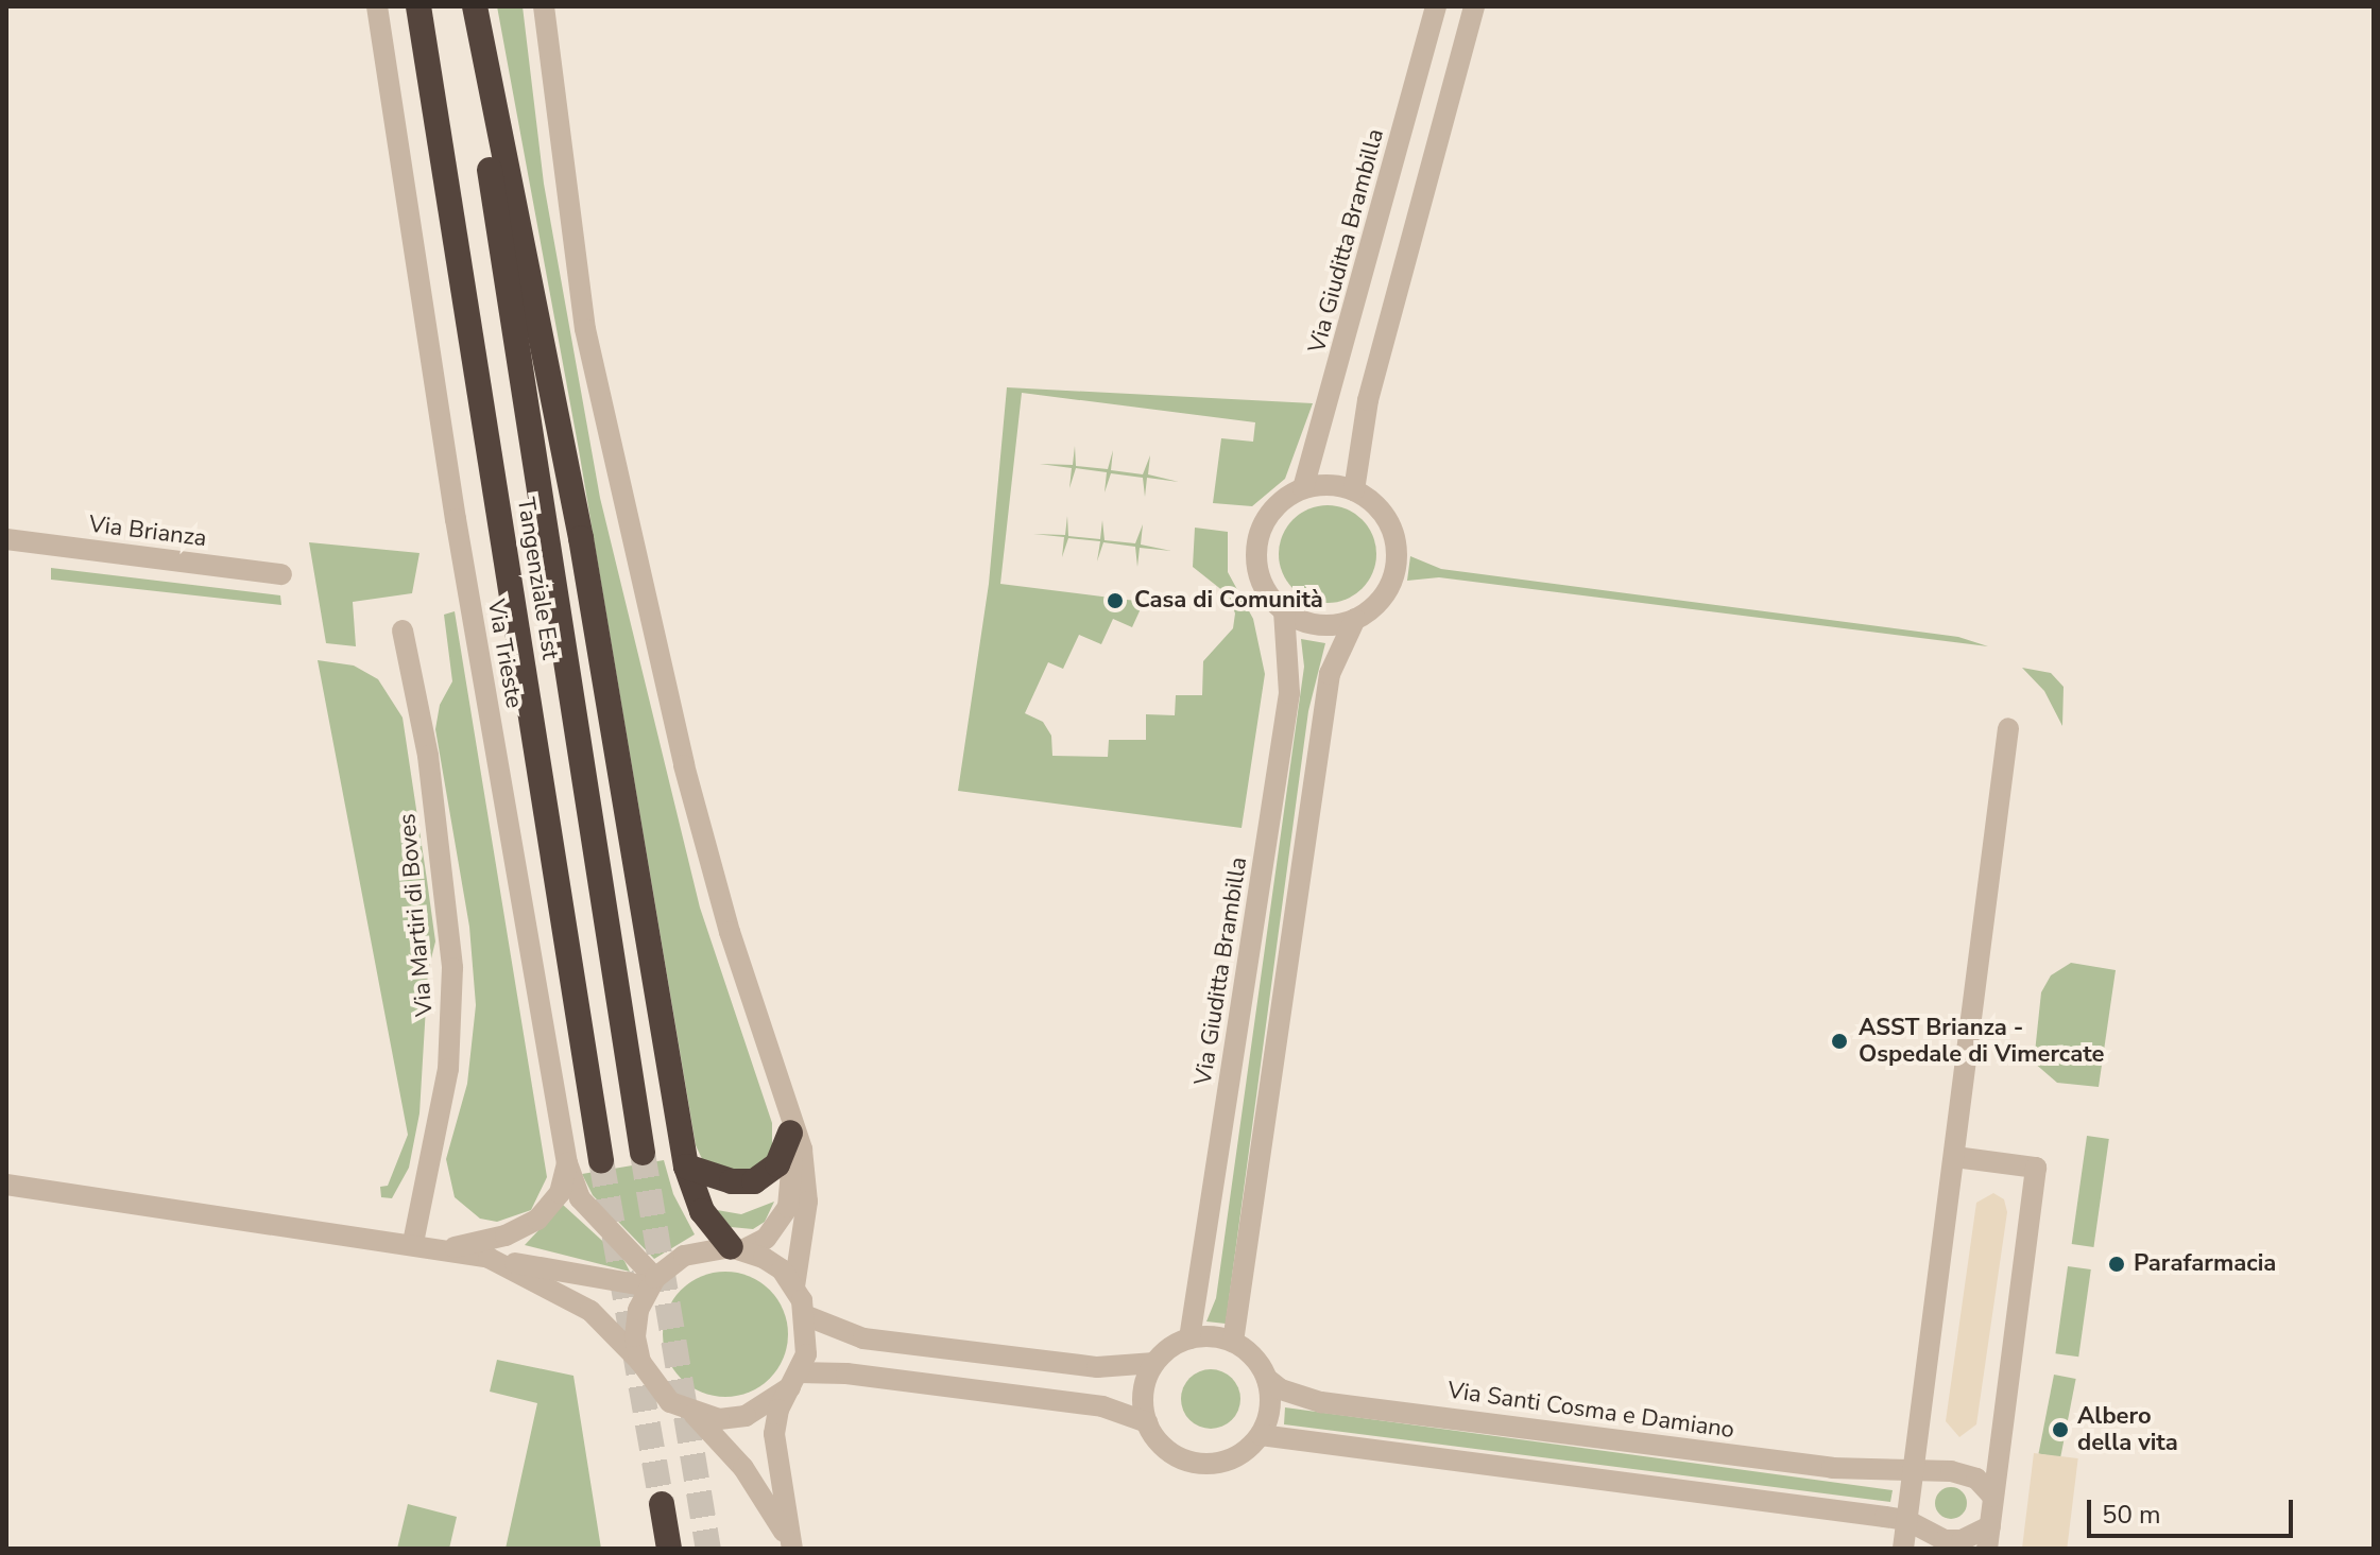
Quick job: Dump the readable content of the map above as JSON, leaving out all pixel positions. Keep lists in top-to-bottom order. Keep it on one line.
{"streets":{"highway":["Tangenziale Est"],"street":["Via Giuditta Brambilla","Via Brianza","Via Trieste","Via Martiri di Boves","Via Santi Cosma e Damiano"]},"crossings":[["Via Giuditta Brambilla","Via Santi Cosma e Damiano"]],"places":["Casa di Comunità","ASST Brianza - Ospedale di Vimercate","Parafarmacia","Albero della vita"],"scale_bar":"50 m"}
